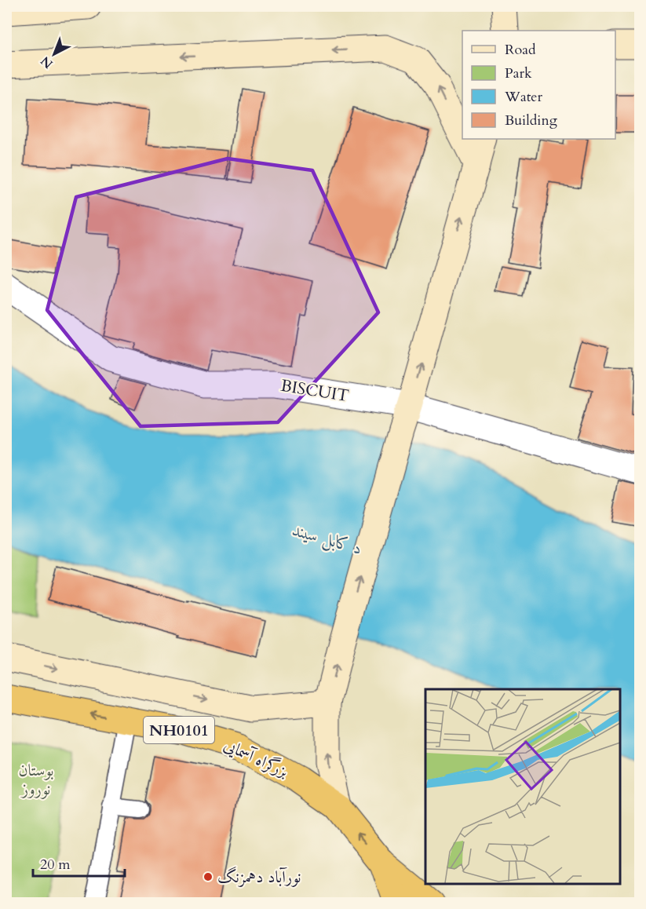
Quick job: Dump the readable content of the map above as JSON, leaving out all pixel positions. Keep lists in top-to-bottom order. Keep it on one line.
{"streets":{"highway":["NH0101","بزرگراه آسمایی"],"street":["BISCUIT"]},"crossings":[["NH0101","بزرگراه آسمایی"]],"one_way":["بزرگراه آسمایی"],"water":["د کابل سيند"],"parks":["بوستان نوروز"],"places":["نورآباد دهمزنگ"],"legend":["Road","Park","Water","Building"],"scale_bar":"20 m","north":"bottom left"}
